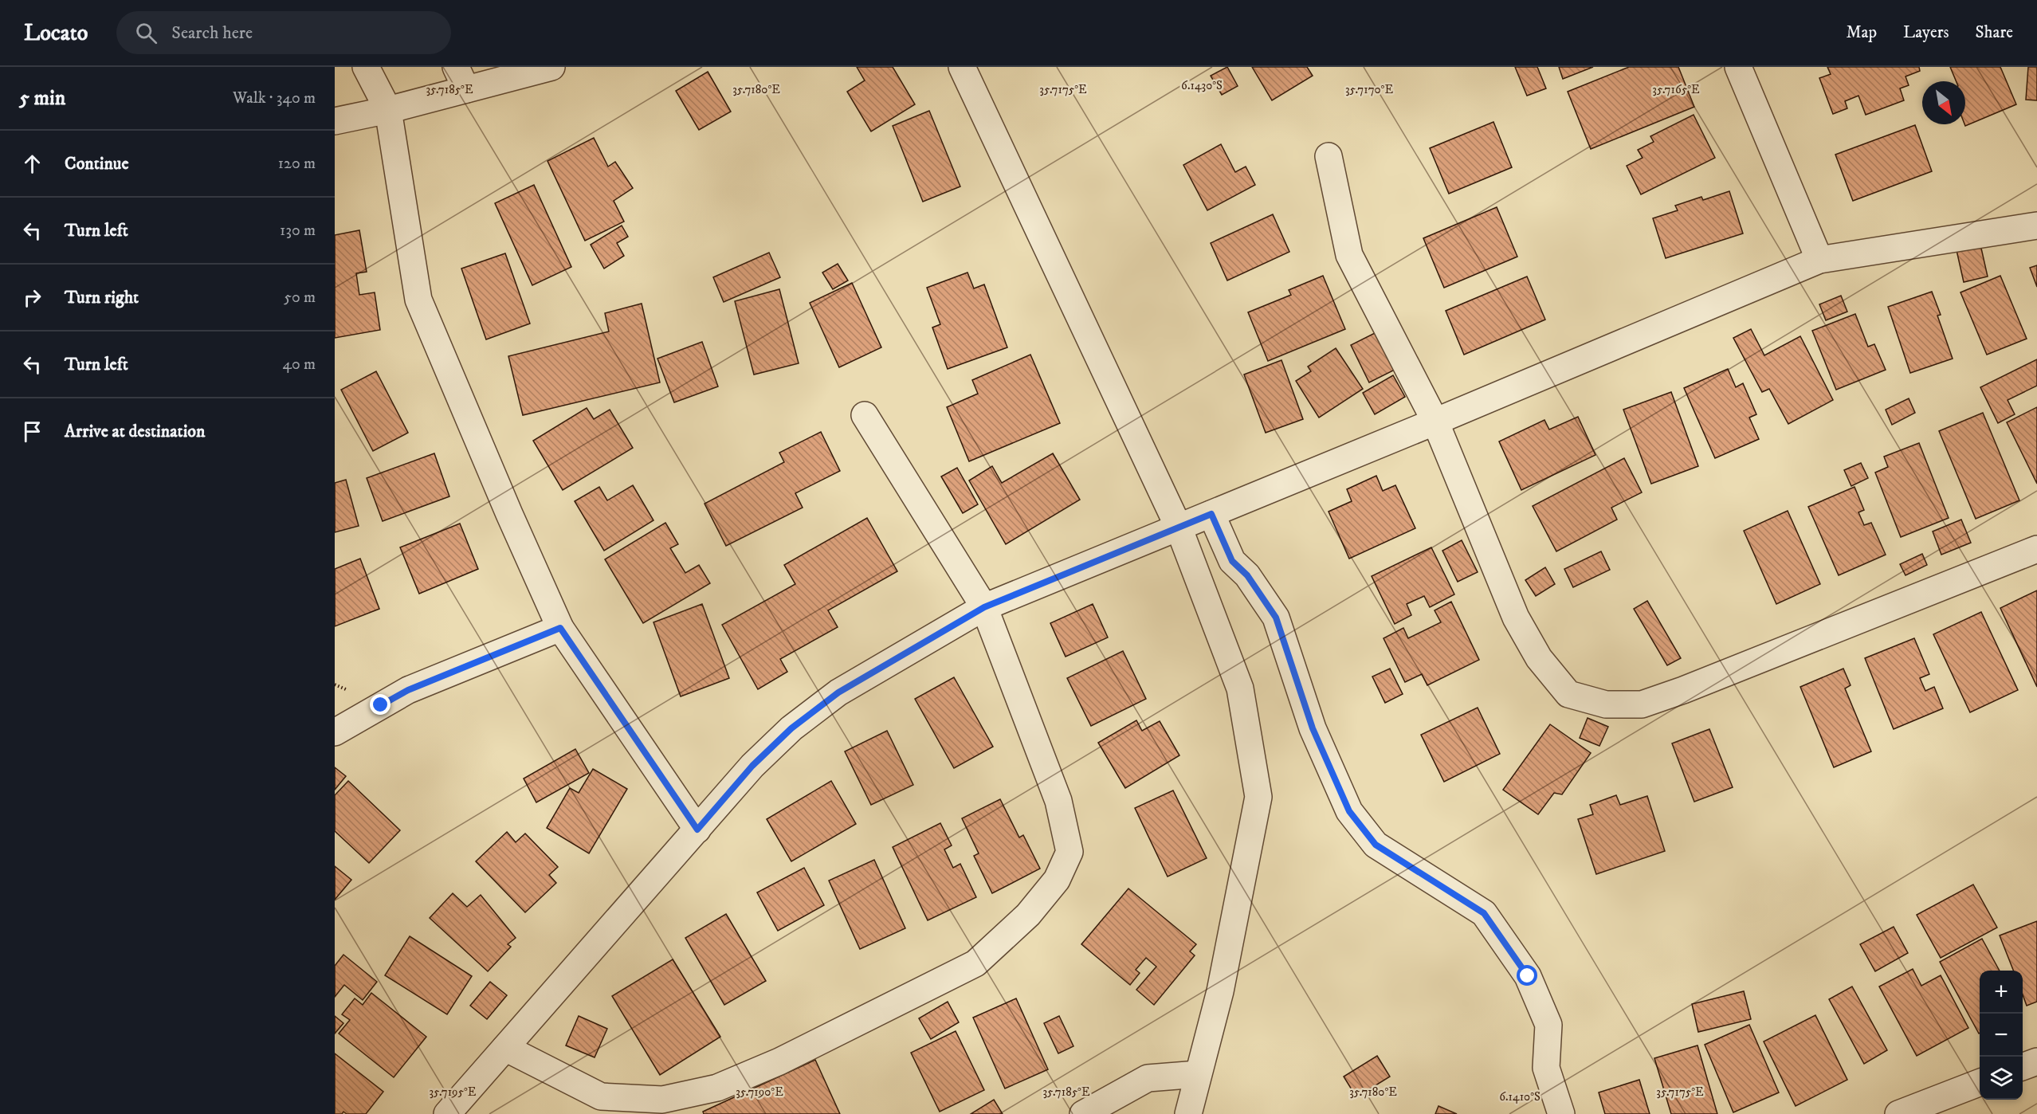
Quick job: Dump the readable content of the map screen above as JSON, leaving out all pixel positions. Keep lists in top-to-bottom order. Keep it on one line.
{"north":"bottom right","page":{"header":"Locato","search":"Search here","nav":["Map","Layers","Share"],"heading":["5 min","Walk · 340 m"],"list":[["Continue","120 m"],["Turn left","130 m"],["Turn right","50 m"],["Turn left","40 m"],"Arrive at destination"],"map_buttons":["+","−"]},"coordinates":["6.1430°S","35.7185°E","35.7180°E","35.7175°E","35.7170°E","35.7165°E","35.7195°E","35.7190°E","6.1410°S"]}
